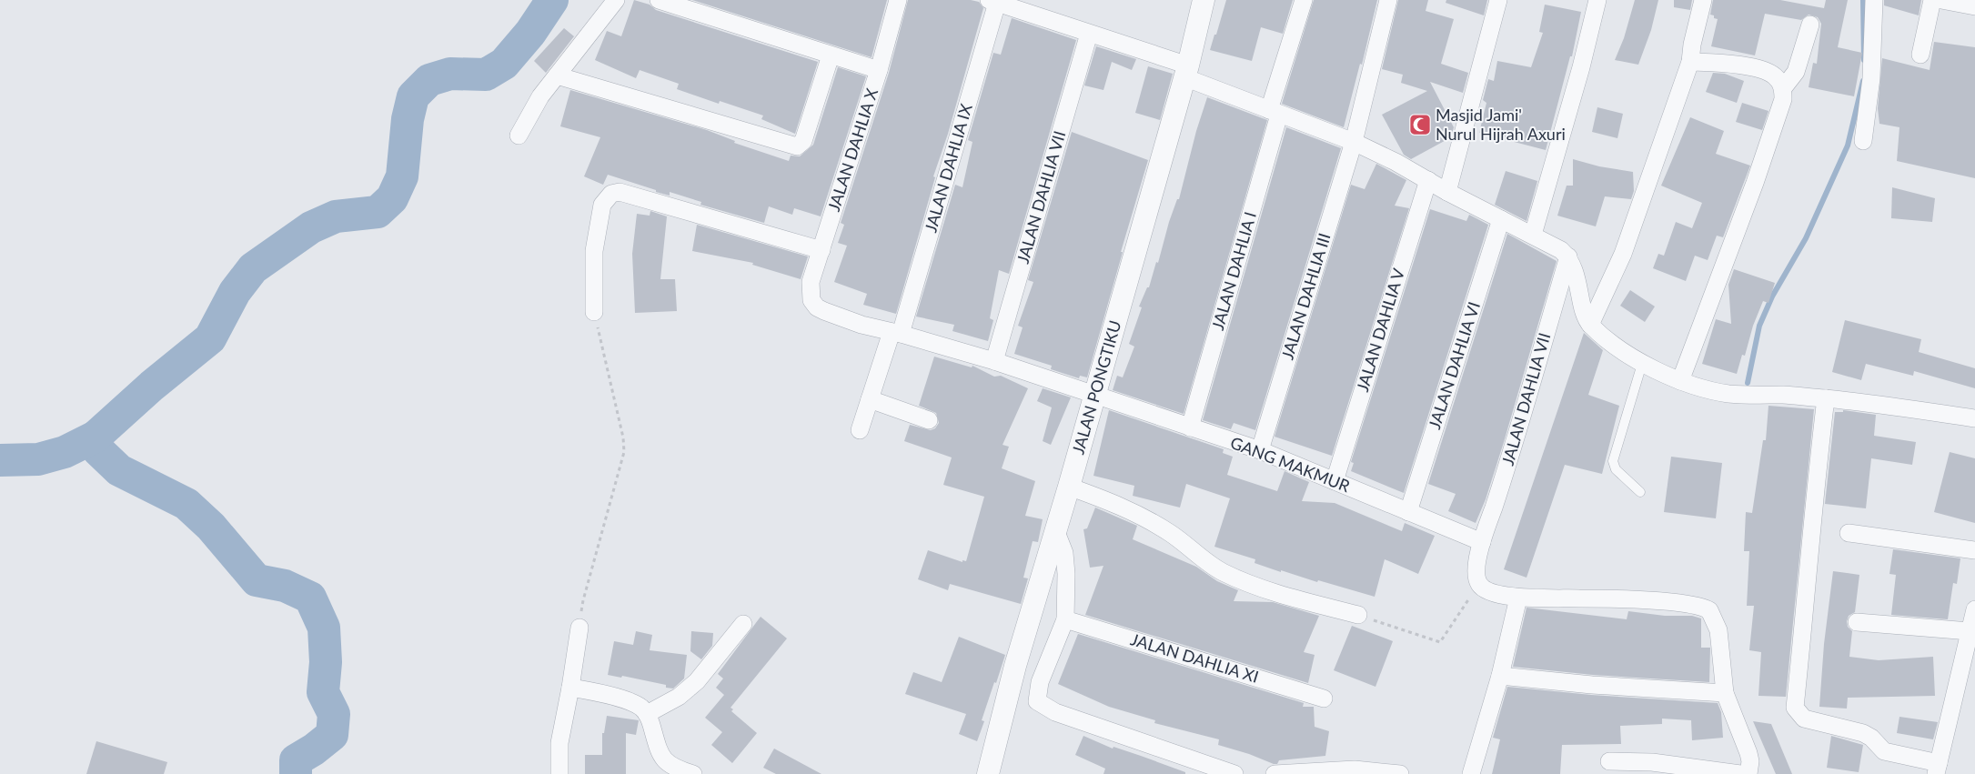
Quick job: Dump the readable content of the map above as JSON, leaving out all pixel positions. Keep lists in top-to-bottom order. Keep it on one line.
{"streets":{"street":["JALAN DAHLIA X","JALAN DAHLIA IX","JALAN DAHLIA VII","JALAN DAHLIA I","JALAN DAHLIA III","JALAN DAHLIA V","JALAN DAHLIA VI","JALAN PONGTIKU","GANG MAKMUR","JALAN DAHLIA XI"]},"crossings":[["JALAN DAHLIA X","GANG MAKMUR"],["JALAN DAHLIA IX","GANG MAKMUR"],["JALAN DAHLIA VII","GANG MAKMUR"],["JALAN DAHLIA I","GANG MAKMUR"],["JALAN DAHLIA III","GANG MAKMUR"],["JALAN DAHLIA V","GANG MAKMUR"],["JALAN DAHLIA VI","GANG MAKMUR"],["JALAN PONGTIKU","GANG MAKMUR"]],"places":{"mosque":["Masjid Jami' Nurul Hijrah Axuri"]}}
